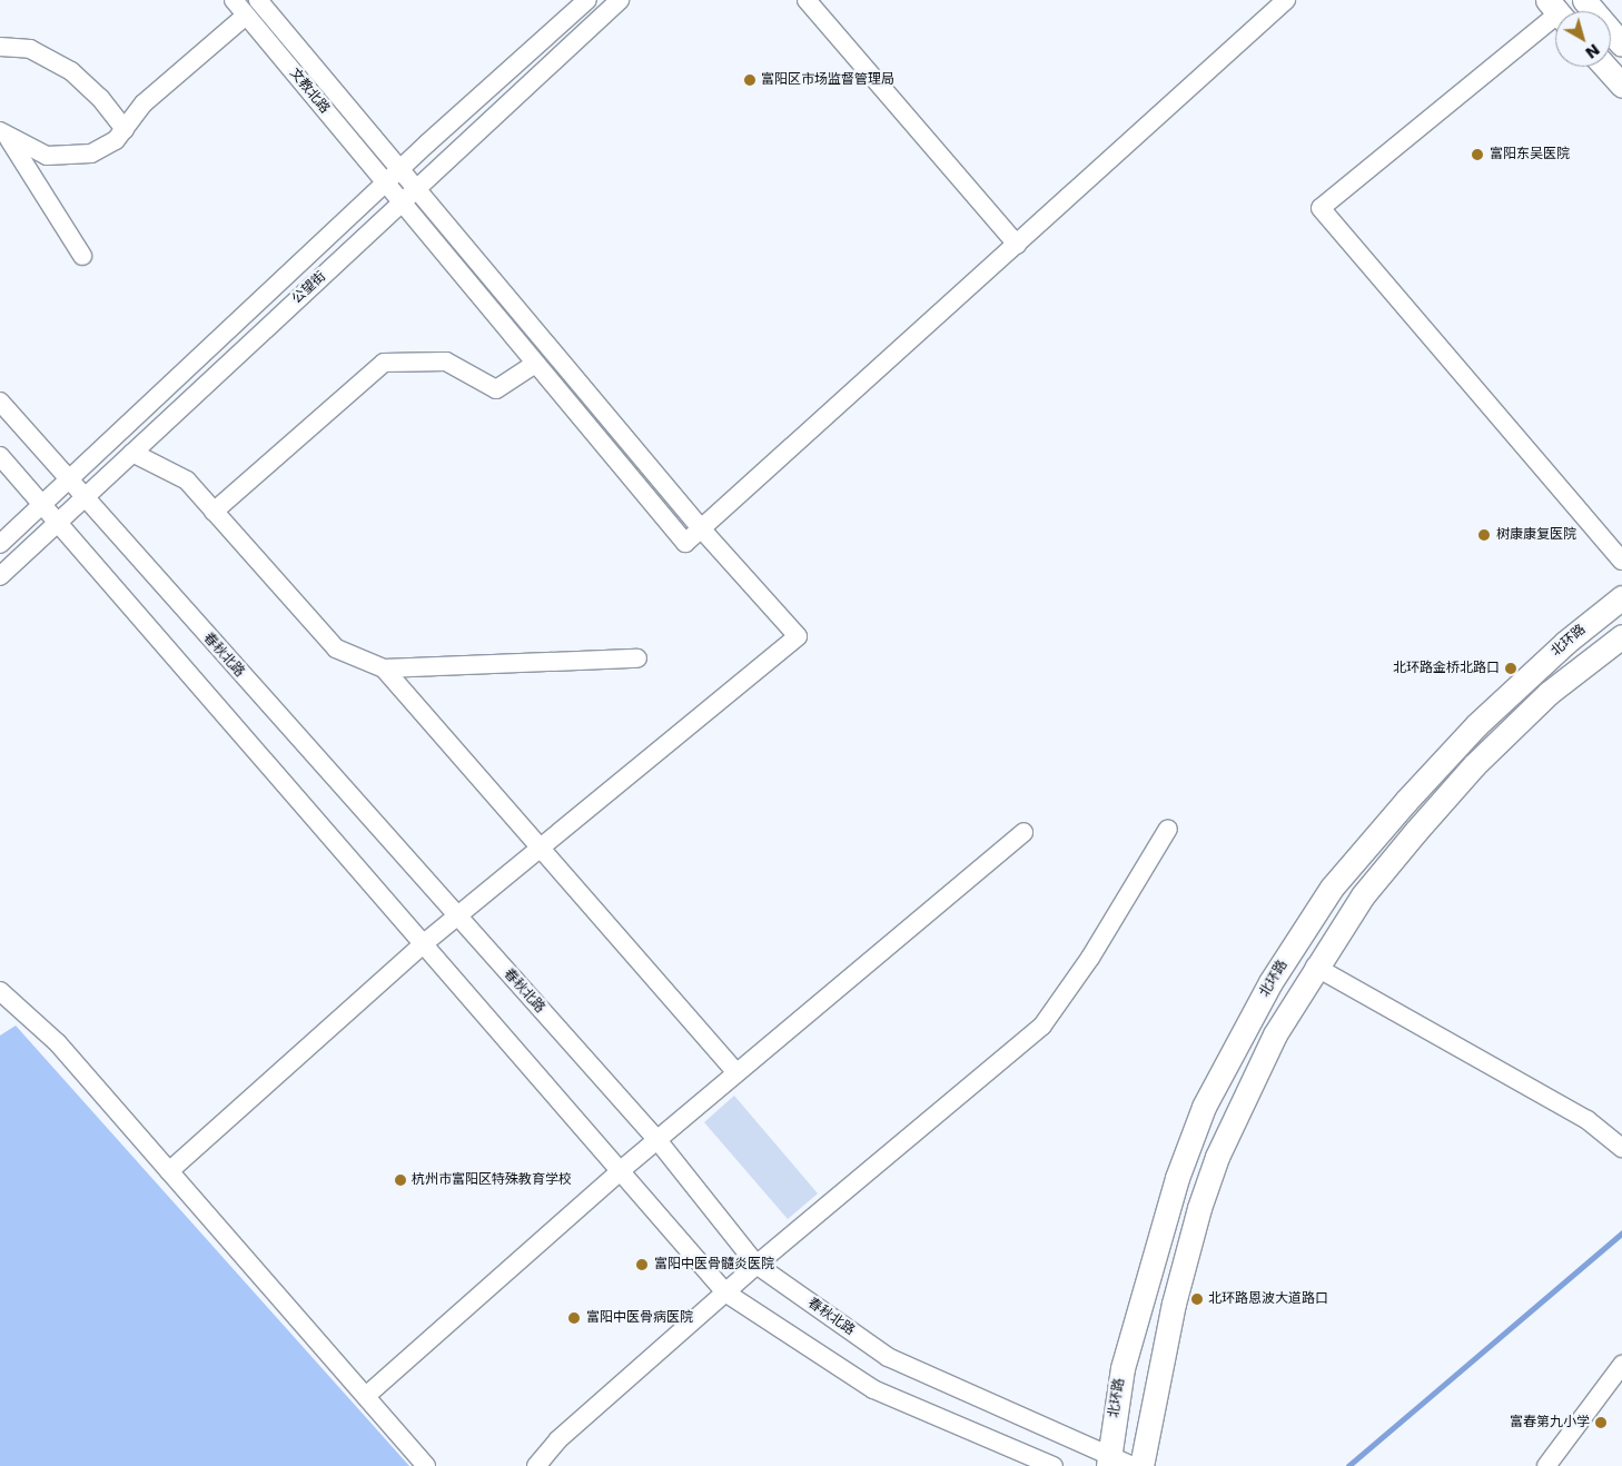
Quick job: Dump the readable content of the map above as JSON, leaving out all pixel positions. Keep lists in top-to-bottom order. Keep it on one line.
{"streets":{"main road":["北环路"],"street":["文教北路","公望街","春秋北路"]},"crossings":[["文教北路","公望街"],["公望街","春秋北路"],["北环路","春秋北路"]],"places":["富阳区市场监督管理局","富阳东吴医院","树康康复医院","北环路金桥北路口","杭州市富阳区特殊教育学校","富阳中医骨髓炎医院","北环路恩波大道路口","富阳中医骨病医院","富春第九小学"],"north":"bottom right"}
